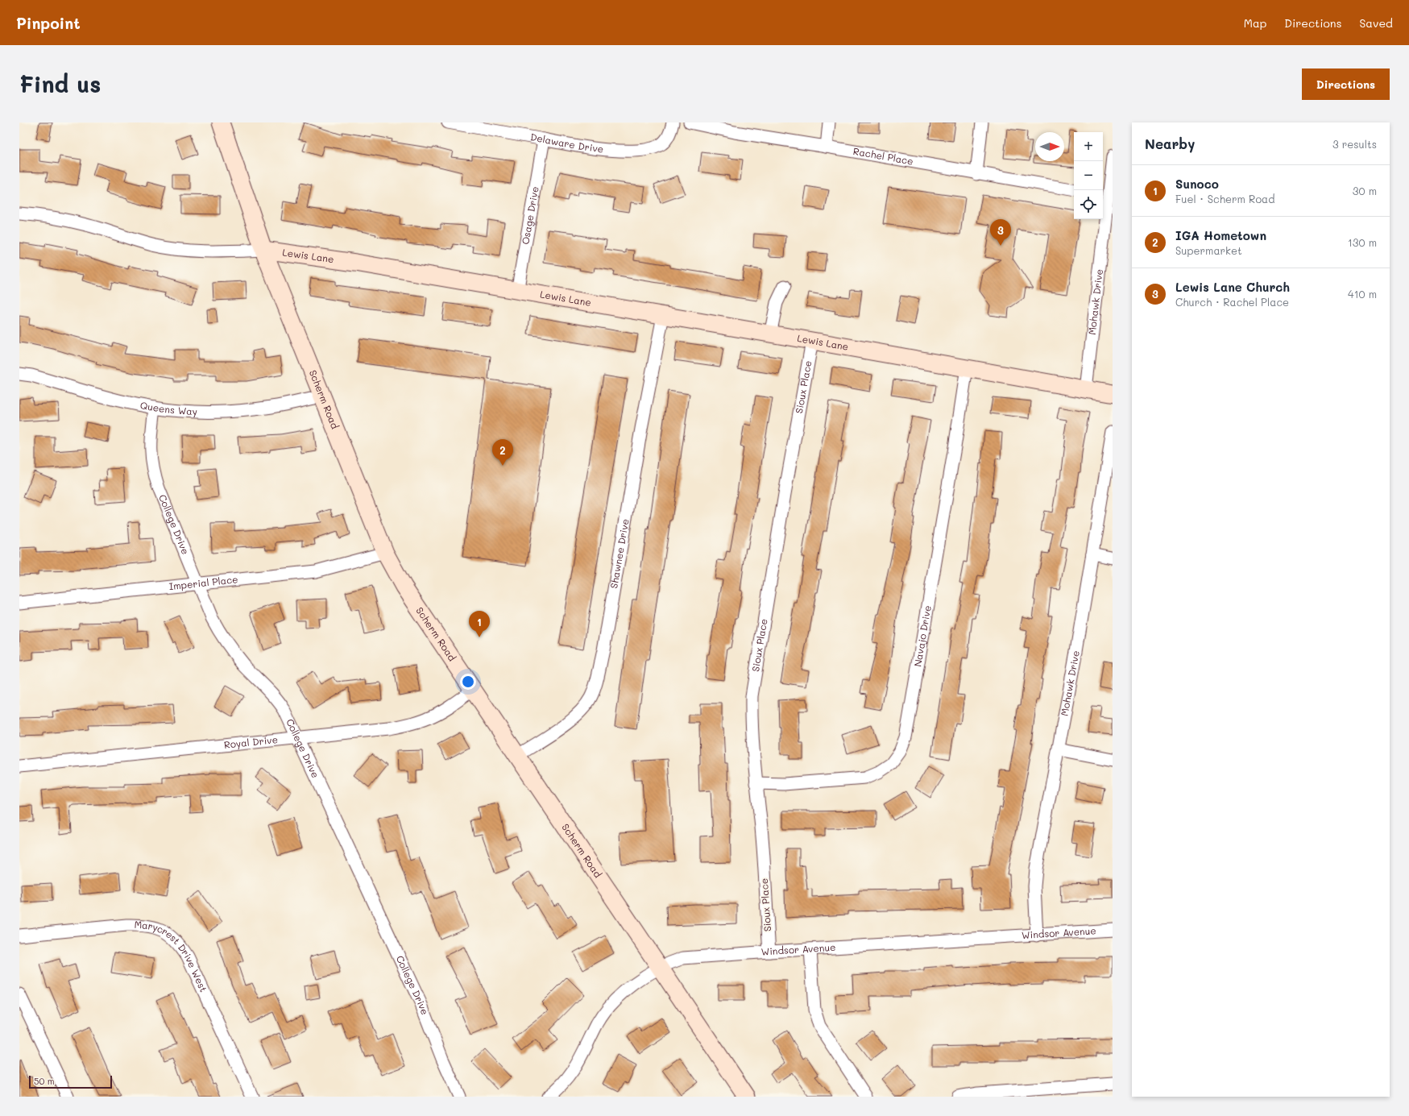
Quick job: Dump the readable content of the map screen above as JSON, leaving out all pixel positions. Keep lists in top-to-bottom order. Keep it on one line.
{"streets":{"street":["Delaware Drive","Rachel Place","Osage Drive","Lewis Lane","Mohawk Drive","Sioux Place","Scherm Road","Queens Way","College Drive","Shawnee Drive","Imperial Place","Navajo Drive","Royal Drive","Windsor Avenue","Marycrest Drive West"]},"crossings":[["Delaware Drive","Osage Drive"],["Osage Drive","Lewis Lane"],["Lewis Lane","Mohawk Drive"],["Lewis Lane","Sioux Place"],["Lewis Lane","Scherm Road"],["Lewis Lane","Shawnee Drive"],["Lewis Lane","Navajo Drive"],["Mohawk Drive","Windsor Avenue"],["Sioux Place","Navajo Drive"],["Sioux Place","Windsor Avenue"],["Scherm Road","Queens Way"],["Scherm Road","Shawnee Drive"],["Scherm Road","Imperial Place"],["Scherm Road","Royal Drive"],["Scherm Road","Windsor Avenue"],["Queens Way","College Drive"],["College Drive","Imperial Place"],["College Drive","Royal Drive"]],"scale_bar":"50 m","north":"right","page":{"header":"Pinpoint","nav":["Map","Directions","Saved"],"buttons":"Directions","title":"Find us","heading":["Nearby","3 results"],"map_buttons":["+","−"],"list":[{"mark":"1","name":"Sunoco","note":"Fuel · Scherm Road","value":"30 m"},{"mark":"2","name":"IGA Hometown","note":"Supermarket","value":"130 m"},{"mark":"3","name":"Lewis Lane Church","note":"Church · Rachel Place","value":"410 m"}],"pins":["3","2","1"],"scale":"50 m"}}
